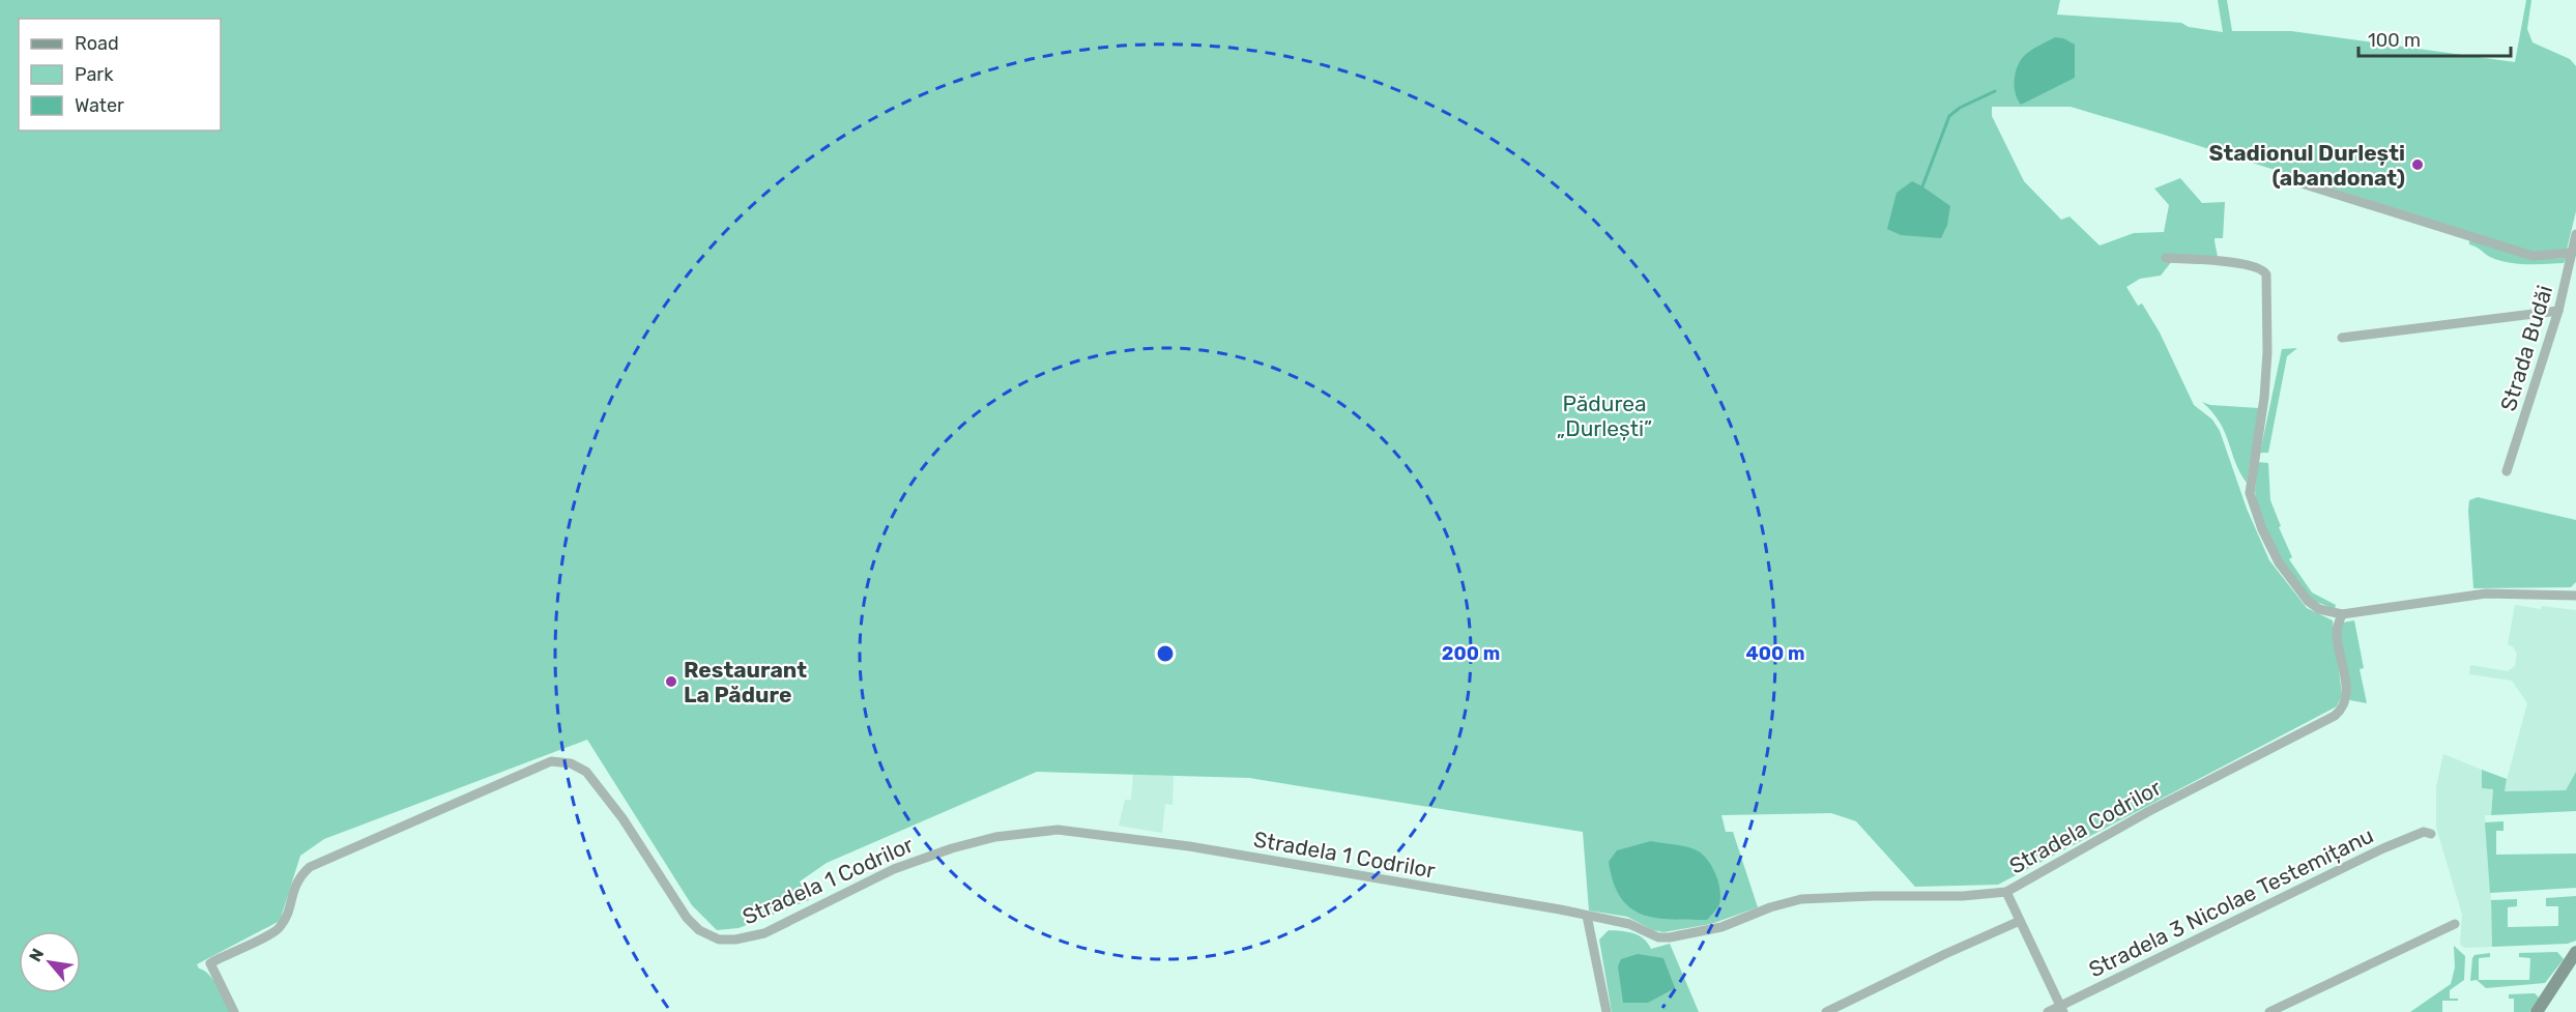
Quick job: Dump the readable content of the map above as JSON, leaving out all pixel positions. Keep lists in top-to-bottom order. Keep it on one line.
{"streets":{"street":["Strada Budăi","Stradela Codrilor","Stradela 1 Codrilor","Stradela 3 Nicolae Testemițanu"]},"crossings":[["Stradela Codrilor","Stradela 1 Codrilor"]],"parks":["Pădurea „Durlești”"],"places":["Stadionul Durlești (abandonat)","Restaurant La Pădure"],"legend":["Road","Park","Water"],"scale_bar":"100 m","north":"top left","rings":["200 m","400 m"]}
